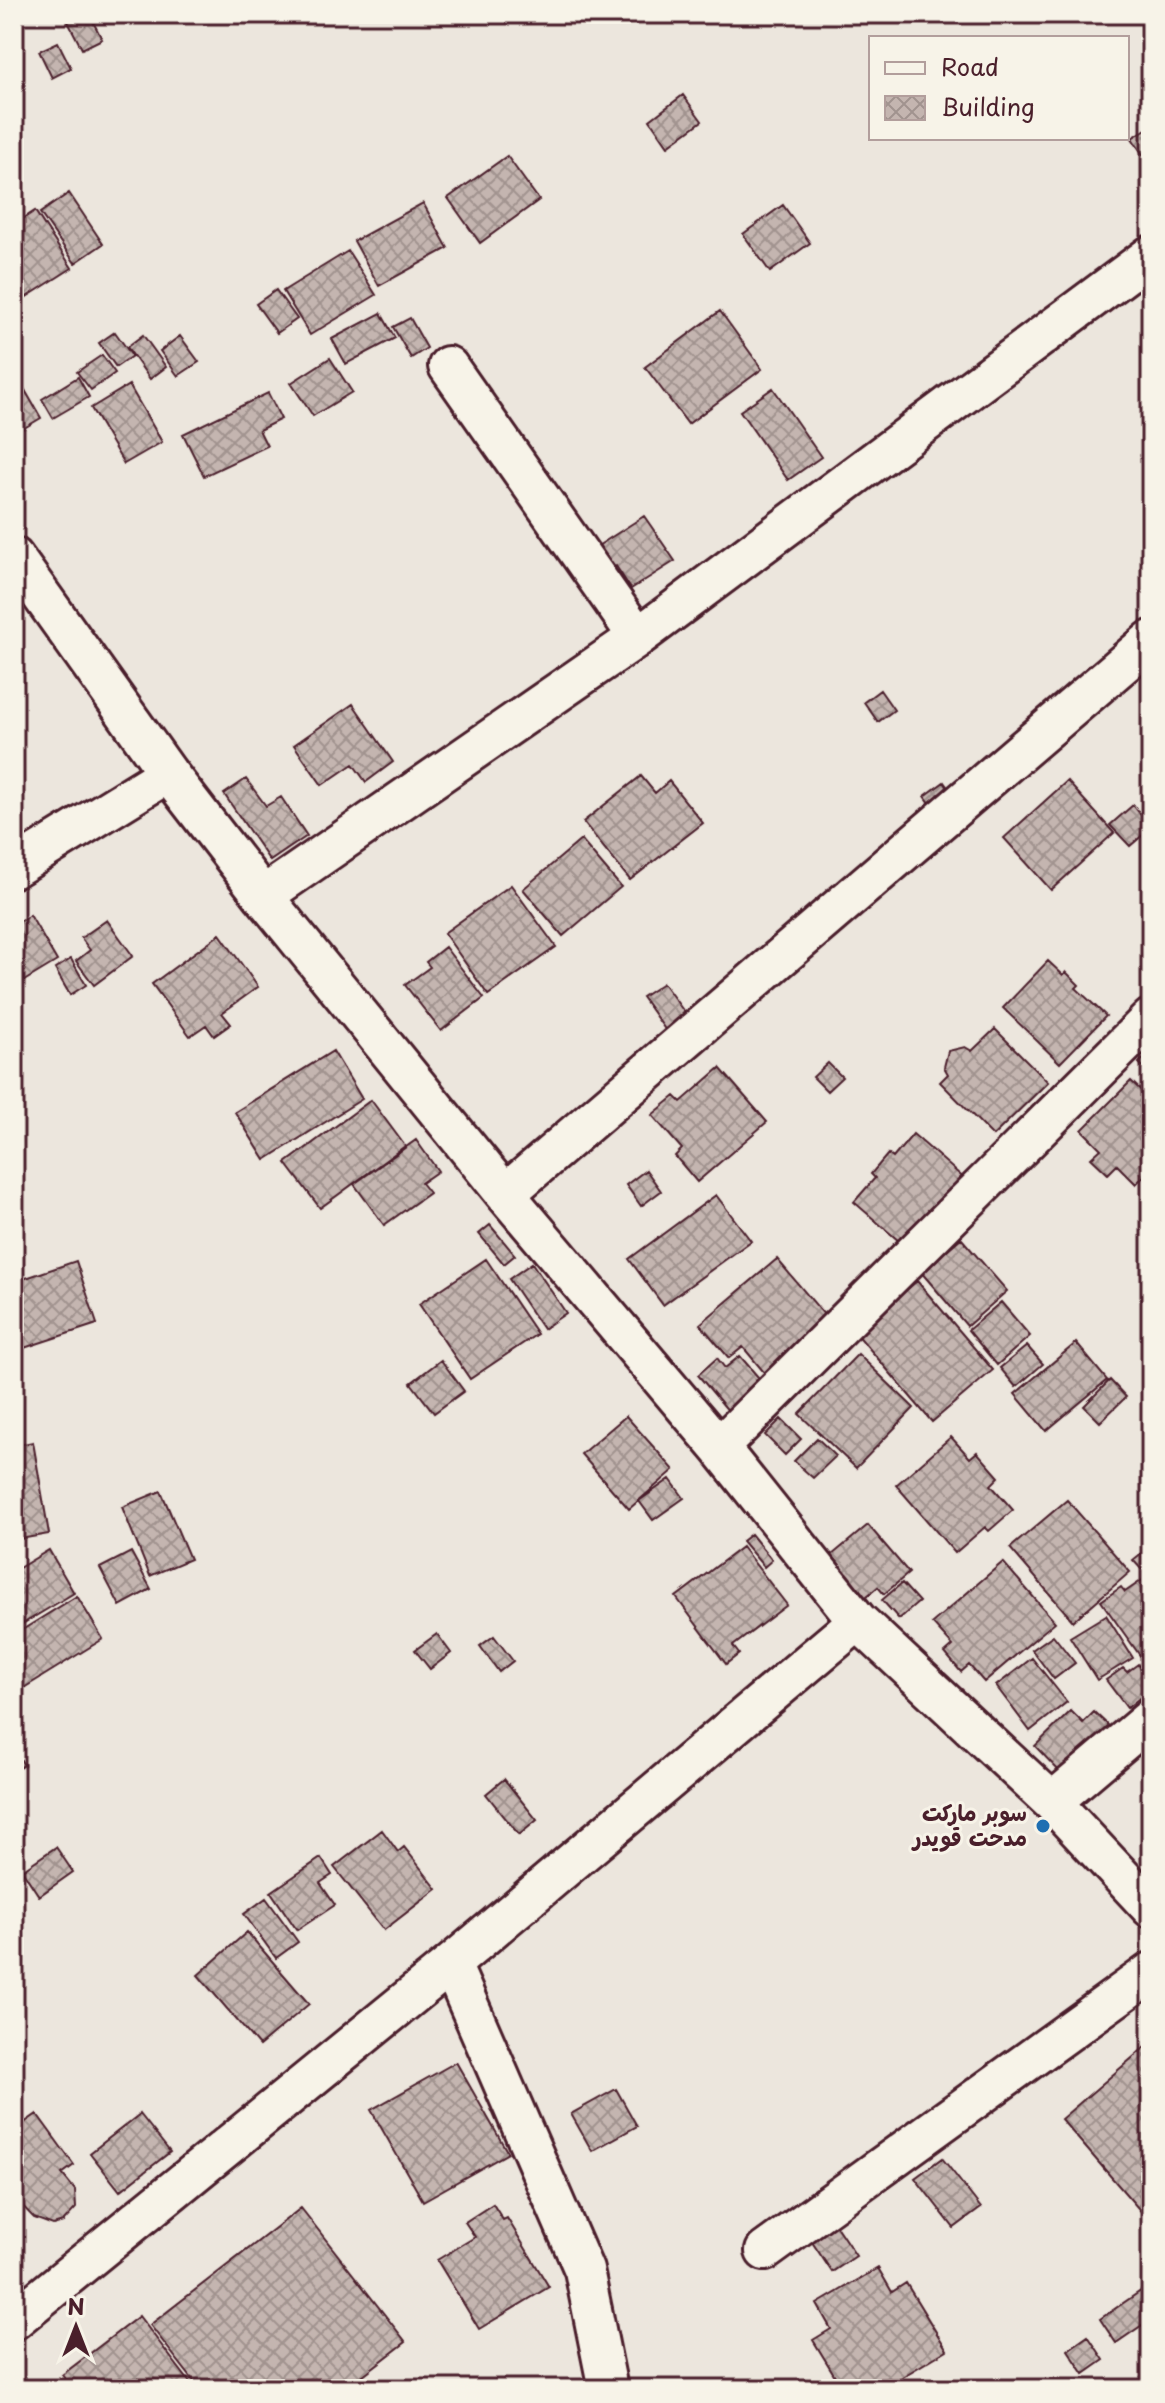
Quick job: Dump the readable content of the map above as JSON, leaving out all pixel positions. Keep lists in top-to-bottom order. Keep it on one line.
{"places":["سوبر ماركت مدحت قويدر"],"legend":["Road","Building"],"north":"top"}
